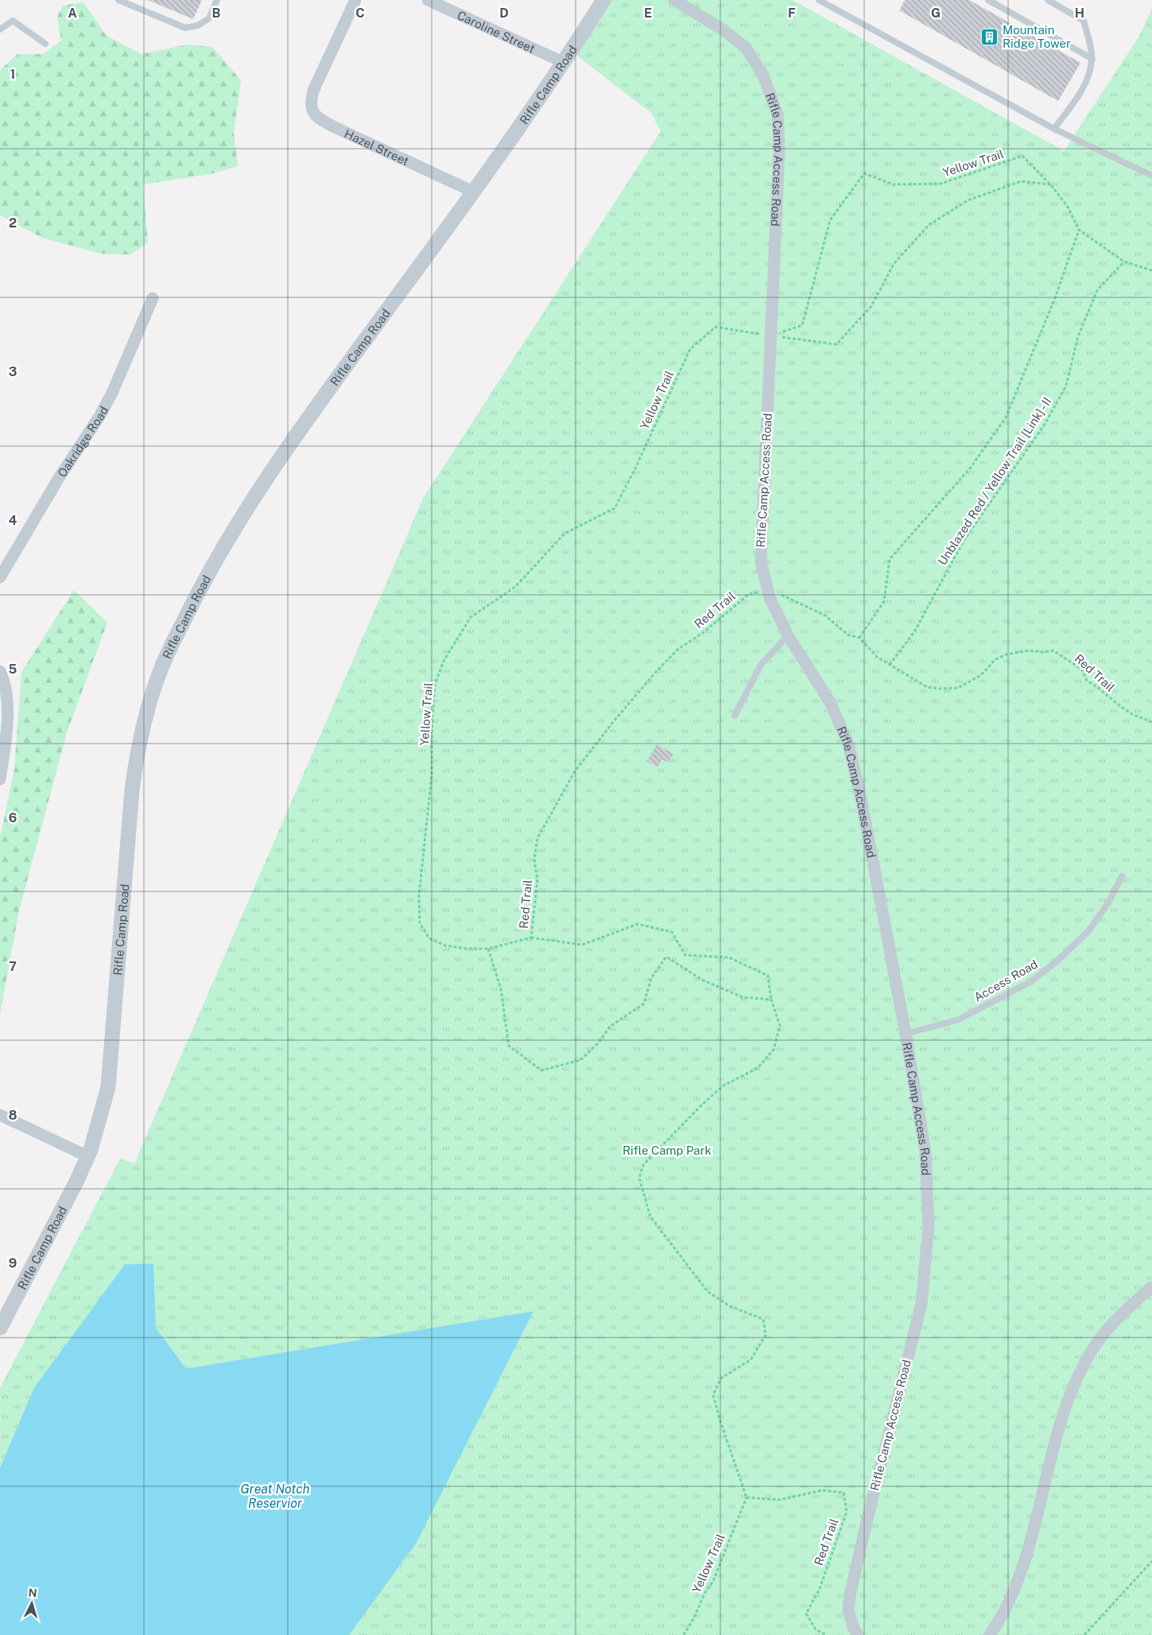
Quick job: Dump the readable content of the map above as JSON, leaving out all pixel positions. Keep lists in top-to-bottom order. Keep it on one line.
{"streets":{"street":["Caroline Street","Rifle Camp Road","Hazel Street","Rifle Camp Access Road","Oakridge Road"],"lane":["Access Road"],"path":["Yellow Trail","Unblazed Red / Yellow Trail [Link] - II","Red Trail"]},"crossings":[["Caroline Street","Rifle Camp Road"],["Rifle Camp Road","Hazel Street"],["Rifle Camp Access Road","Yellow Trail"],["Rifle Camp Access Road","Red Trail"],["Rifle Camp Access Road","Access Road"],["Yellow Trail","Unblazed Red / Yellow Trail [Link] - II"],["Yellow Trail","Red Trail"],["Unblazed Red / Yellow Trail [Link] - II","Red Trail"]],"water":["Great Notch Reservior"],"parks":["Rifle Camp Park"],"places":{"building":["Mountain Ridge Tower"]},"north":"top","grid":{"columns":["A","B","C","D","E","F","G","H"],"rows":["1","2","3","4","5","6","7","8","9"]}}
